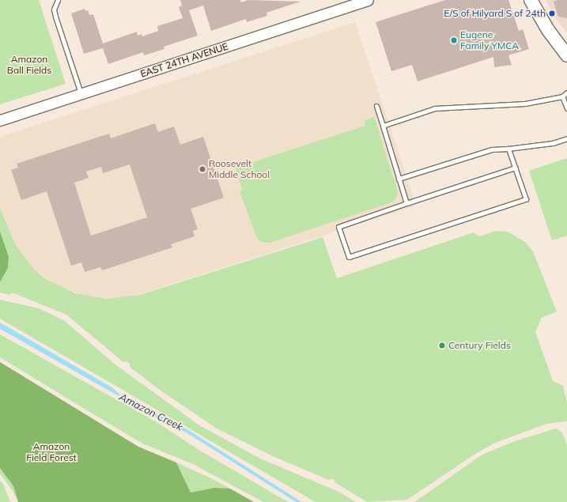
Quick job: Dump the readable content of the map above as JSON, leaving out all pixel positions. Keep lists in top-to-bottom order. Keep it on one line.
{"streets":{"street":["EAST 24TH AVENUE"]},"water":["Amazon Creek"],"parks":["Amazon Ball Fields","Amazon Field Forest"],"places":["E/S of Hilyard S of 24th","Eugene Family YMCA","Roosevelt Middle School","Century Fields"]}
